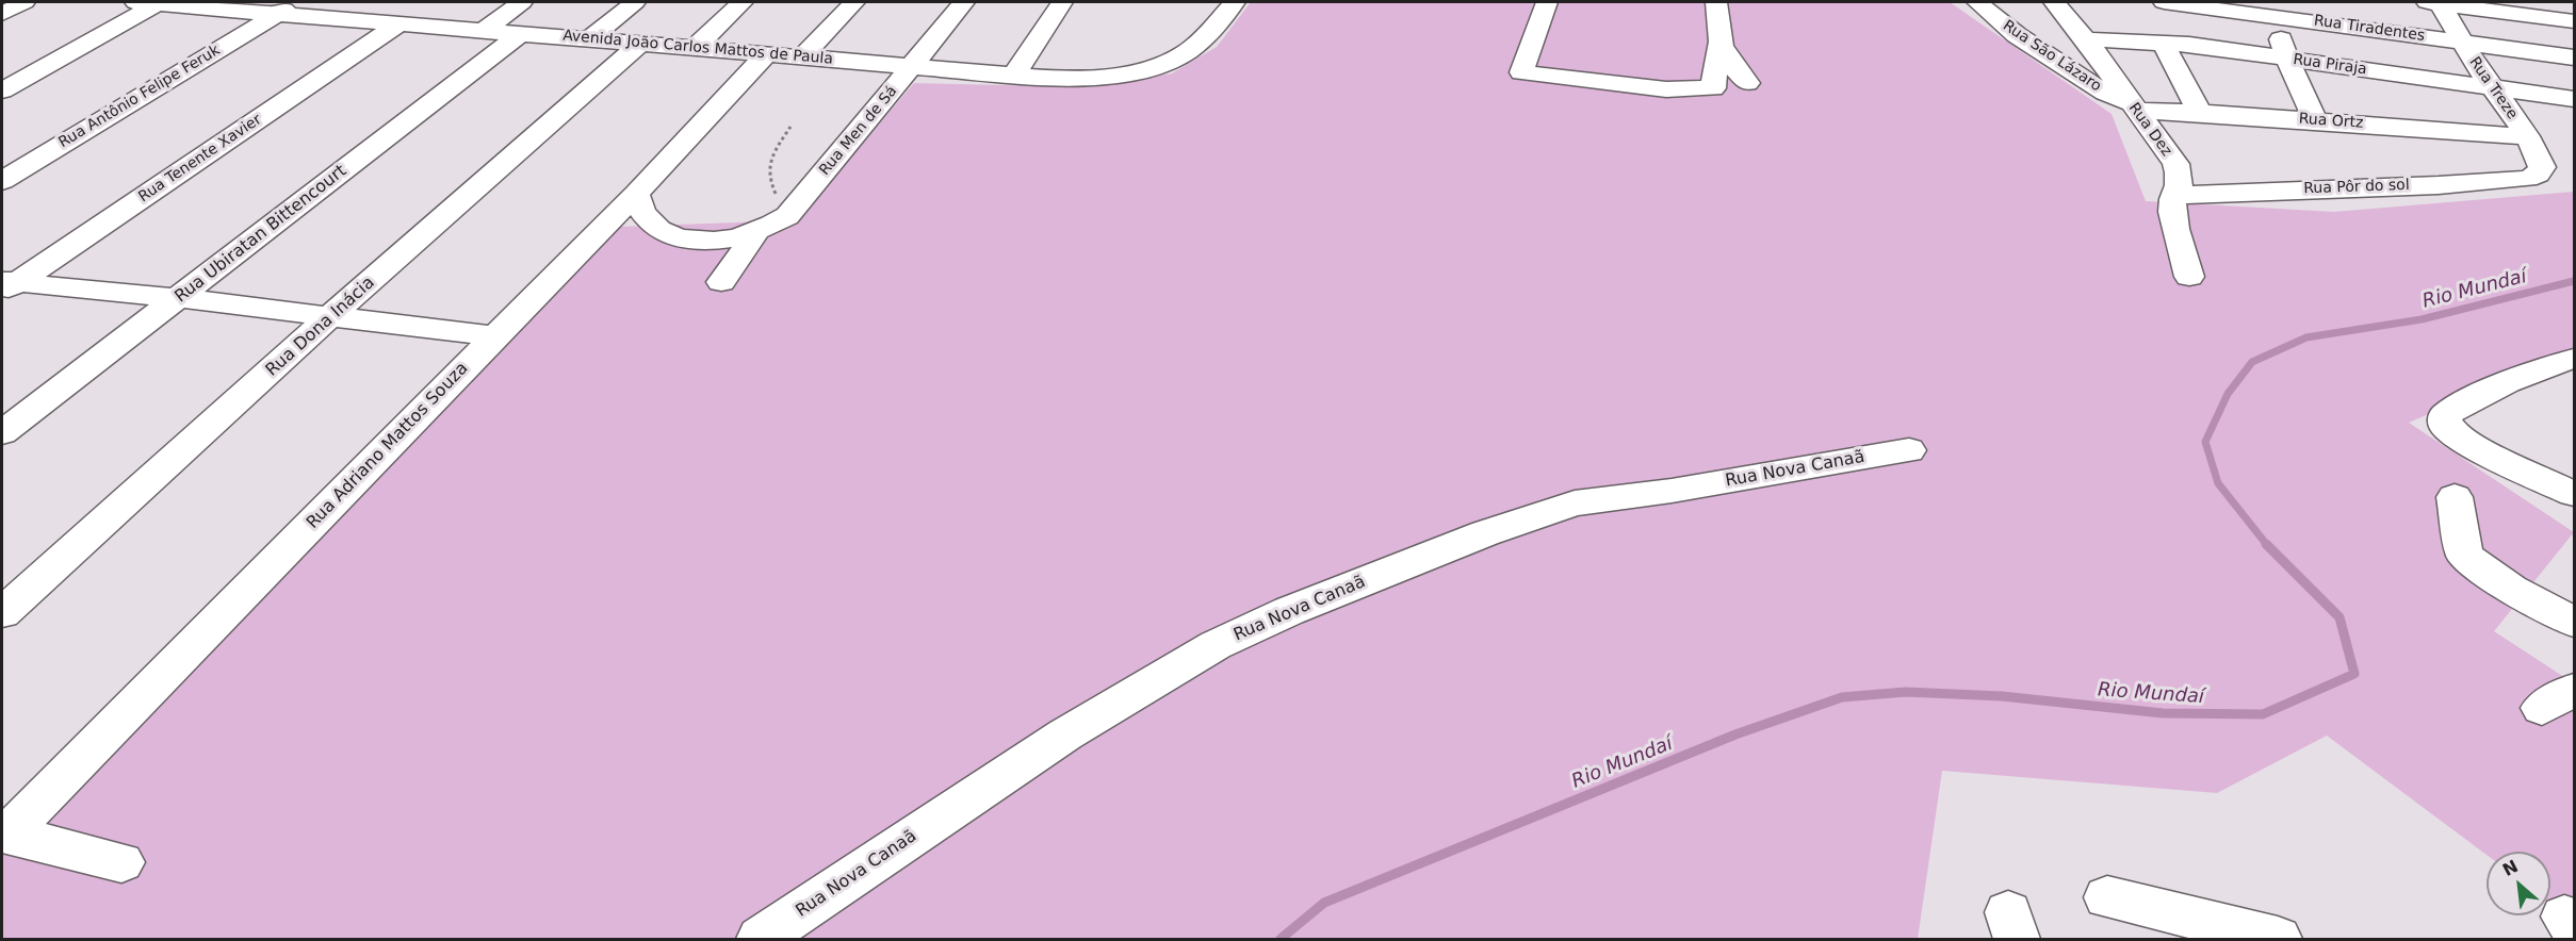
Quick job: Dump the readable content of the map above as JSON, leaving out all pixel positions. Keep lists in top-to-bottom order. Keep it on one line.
{"streets":{"street":["Rua Tiradentes","Avenida João Carlos Mattos de Paula","Rua São Lázaro","Rua Piraja","Rua Treze","Rua Antônio Felipe Feruk","Rua Ortz","Rua Dez","Rua Men de Sá","Rua Tenente Xavier","Rua Pôr do sol","Rua Ubiratan Bittencourt","Rua Dona Inácia","Rua Adriano Mattos Souza","Rua Nova Canaã"]},"crossings":[["Rua Tiradentes","Rua Treze"],["Avenida João Carlos Mattos de Paula","Rua Antônio Felipe Feruk"],["Avenida João Carlos Mattos de Paula","Rua Men de Sá"],["Avenida João Carlos Mattos de Paula","Rua Tenente Xavier"],["Avenida João Carlos Mattos de Paula","Rua Ubiratan Bittencourt"],["Avenida João Carlos Mattos de Paula","Rua Dona Inácia"],["Avenida João Carlos Mattos de Paula","Rua Adriano Mattos Souza"],["Rua São Lázaro","Rua Ortz"],["Rua São Lázaro","Rua Dez"],["Rua Piraja","Rua Treze"],["Rua Piraja","Rua Dez"],["Rua Treze","Rua Ortz"],["Rua Treze","Rua Pôr do sol"],["Rua Ortz","Rua Dez"],["Rua Dez","Rua Pôr do sol"]],"water":["Rio Mundaí"],"north":"top left"}
